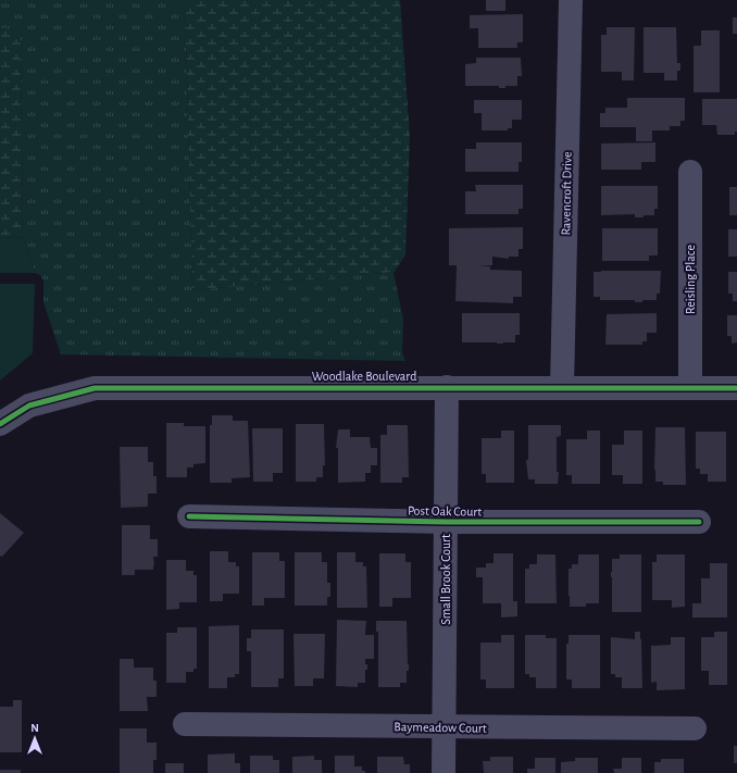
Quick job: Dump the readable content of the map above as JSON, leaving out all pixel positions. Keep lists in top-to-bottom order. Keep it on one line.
{"streets":{"street":["Ravencroft Drive","Reisling Place","Woodlake Boulevard","Post Oak Court","Small Brook Court","Baymeadow Court"]},"crossings":[["Ravencroft Drive","Woodlake Boulevard"],["Reisling Place","Woodlake Boulevard"],["Woodlake Boulevard","Small Brook Court"],["Post Oak Court","Small Brook Court"],["Small Brook Court","Baymeadow Court"]],"north":"top"}
